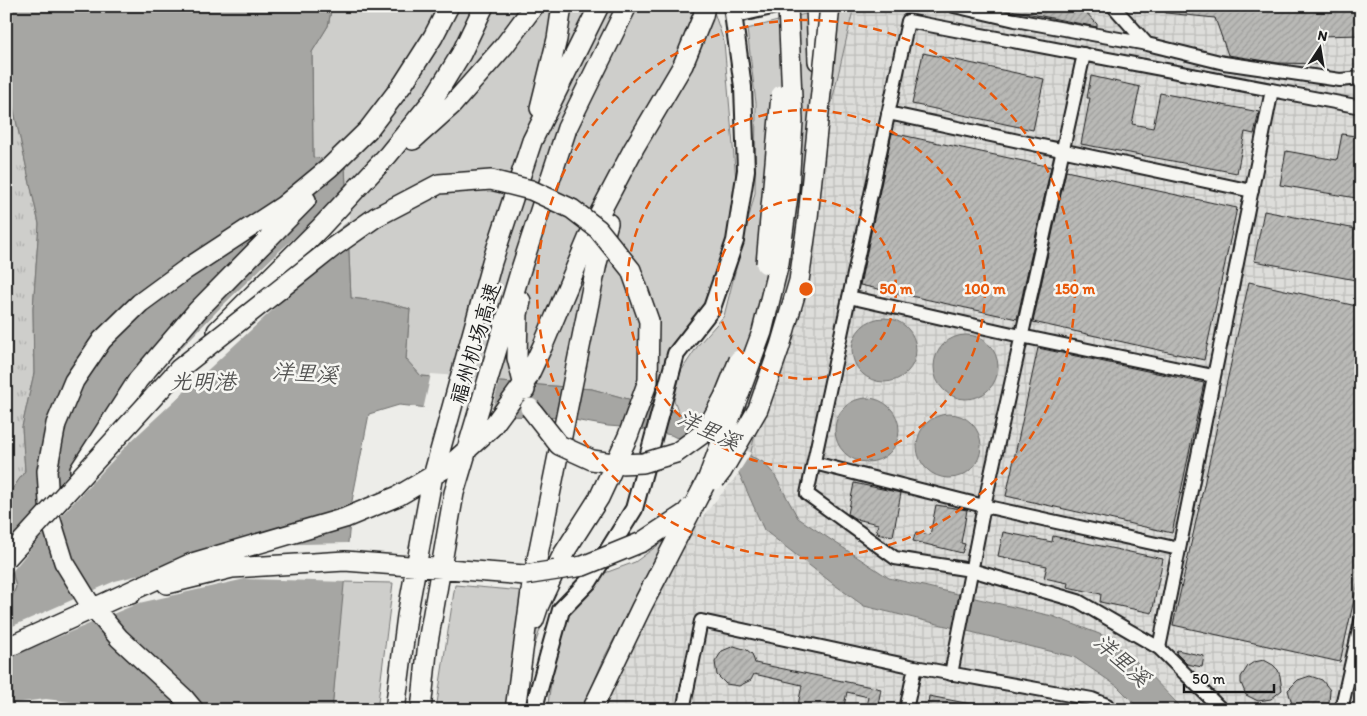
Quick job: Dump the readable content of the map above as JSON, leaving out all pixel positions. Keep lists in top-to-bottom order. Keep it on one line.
{"streets":{"highway":["福州机场高速"]},"water":["洋里溪","光明港"],"scale_bar":"50 m","north":"top","rings":["50 m","100 m","150 m"]}
